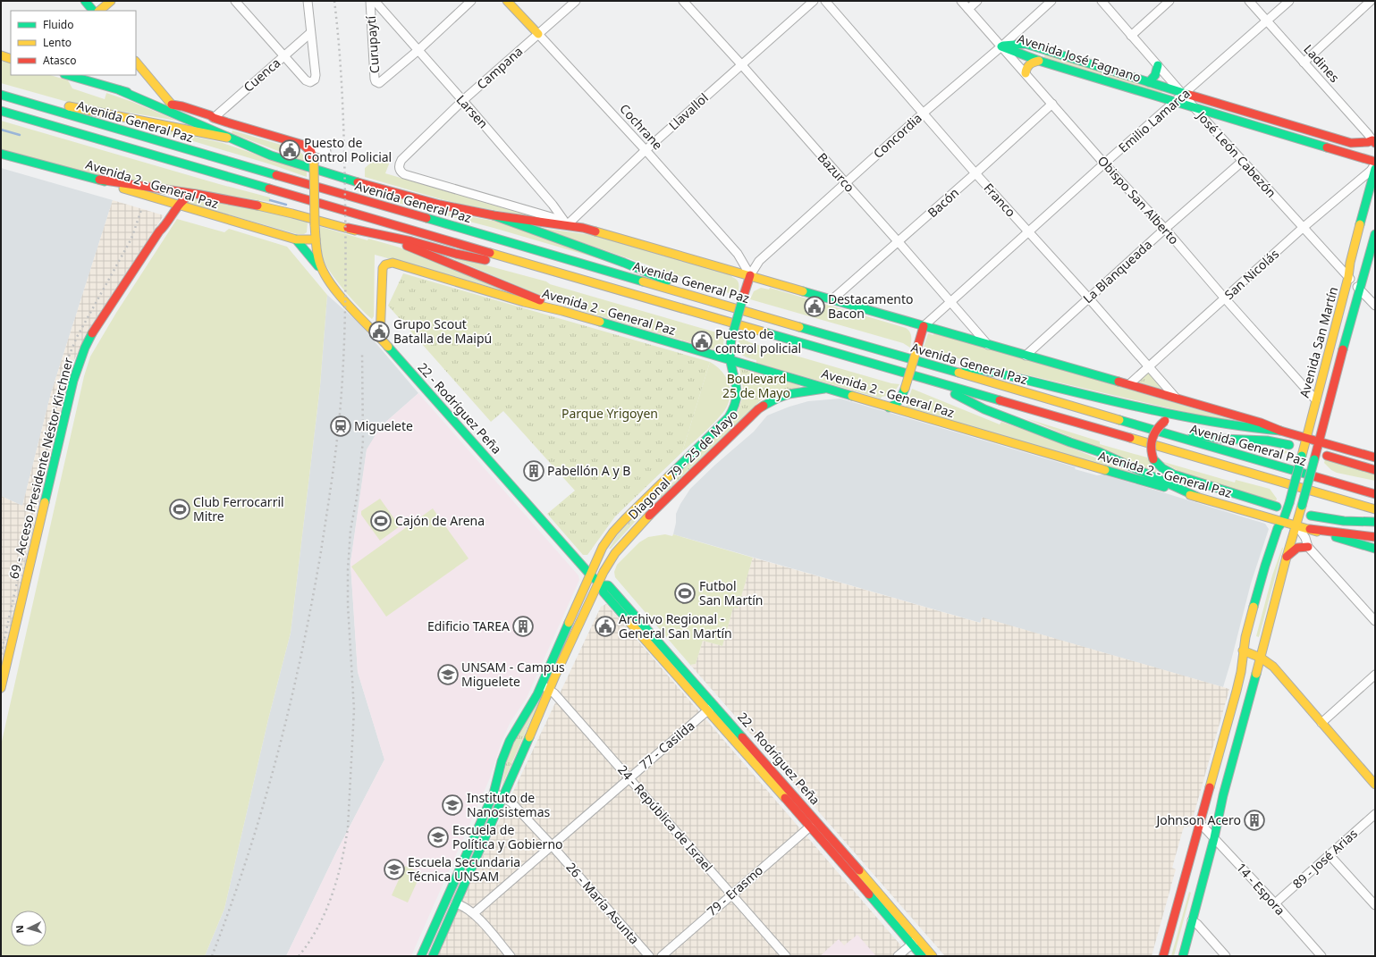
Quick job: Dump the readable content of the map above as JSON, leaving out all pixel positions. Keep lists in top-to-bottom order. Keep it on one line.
{"streets":{"main road":["Avenida José Fagnano","Avenida General Paz","Cochrane","Avenida 2 - General Paz","Avenida San Martín","22 - Rodríguez Peña","Diagonal 79 - 25 de Mayo","69 - Acceso Presidente Néstor Kirchner"],"street":["Curupaytí","Ladines","Campana","Cuenca","Larsen","Llavallol","Emilio Lamarca","Concordia","José León Cabezón","Bazurco","Franco","Obispo San Alberto","Bacón","La Blanqueada","San Nicolás","77 - Casilda","24 - República de Israel","89 - José Arias","14 - Espora","79 - Erasmo","26 - María Asunta"]},"crossings":[["Curupaytí","Larsen"],["Avenida José Fagnano","Ladines"],["Avenida José Fagnano","Emilio Lamarca"],["Avenida José Fagnano","Concordia"],["Avenida José Fagnano","José León Cabezón"],["Avenida José Fagnano","Obispo San Alberto"],["Ladines","Emilio Lamarca"],["Campana","Larsen"],["Campana","Avenida General Paz"],["Campana","Cochrane"],["Cuenca","Avenida General Paz"],["Larsen","Llavallol"],["Larsen","Avenida General Paz"],["Llavallol","Avenida General Paz"],["Llavallol","Cochrane"],["Llavallol","Bazurco"],["Emilio Lamarca","Avenida General Paz"],["Emilio Lamarca","José León Cabezón"],["Emilio Lamarca","Bazurco"],["Emilio Lamarca","Franco"],["Emilio Lamarca","Obispo San Alberto"],["Avenida General Paz","Cochrane"],["Avenida General Paz","Concordia"],["Avenida General Paz","Bazurco"],["Avenida General Paz","Franco"],["Avenida General Paz","Bacón"],["Avenida General Paz","La Blanqueada"],["Avenida General Paz","San Nicolás"],["Avenida General Paz","Avenida San Martín"],["Avenida General Paz","22 - Rodríguez Peña"],["Avenida General Paz","Diagonal 79 - 25 de Mayo"],["Cochrane","Concordia"],["Cochrane","Diagonal 79 - 25 de Mayo"],["Concordia","Bazurco"],["Concordia","Franco"],["Concordia","Obispo San Alberto"],["Concordia","Diagonal 79 - 25 de Mayo"],["José León Cabezón","La Blanqueada"],["José León Cabezón","San Nicolás"],["José León Cabezón","Avenida San Martín"],["Bazurco","Bacón"],["Avenida 2 - General Paz","Avenida San Martín"],["Avenida 2 - General Paz","22 - Rodríguez Peña"],["Avenida 2 - General Paz","Diagonal 79 - 25 de Mayo"],["Avenida 2 - General Paz","69 - Acceso Presidente Néstor Kirchner"],["Franco","Bacón"],["Franco","La Blanqueada"],["Franco","San Nicolás"],["Obispo San Alberto","Bacón"],["Obispo San Alberto","La Blanqueada"],["Obispo San Alberto","San Nicolás"],["Obispo San Alberto","Avenida San Martín"],["Avenida San Martín","14 - Espora"],["22 - Rodríguez Peña","Diagonal 79 - 25 de Mayo"],["22 - Rodríguez Peña","77 - Casilda"],["22 - Rodríguez Peña","79 - Erasmo"],["Diagonal 79 - 25 de Mayo","24 - República de Israel"],["Diagonal 79 - 25 de Mayo","26 - María Asunta"],["77 - Casilda","24 - República de Israel"],["77 - Casilda","26 - María Asunta"],["24 - República de Israel","79 - Erasmo"],["89 - José Arias","14 - Espora"]],"parks":["Boulevard 25 de Mayo","Parque Yrigoyen"],"places":{"public building":["Puesto de Control Policial","Destacamento Bacon","Grupo Scout Batalla de Maipú","Puesto de control policial","Archivo Regional - General San Martín"],"station":["Miguelete"],"building":["Pabellón A y B","Edificio TAREA","Johnson Acero"],"sports":["Club Ferrocarril Mitre","Cajón de Arena","Futbol San Martín"],"school or university":["UNSAM - Campus Miguelete","Instituto de Nanosistemas","Escuela de Política y Gobierno","Escuela Secundaria Técnica UNSAM"]},"legend":["Fluido","Lento","Atasco"],"north":"left"}
